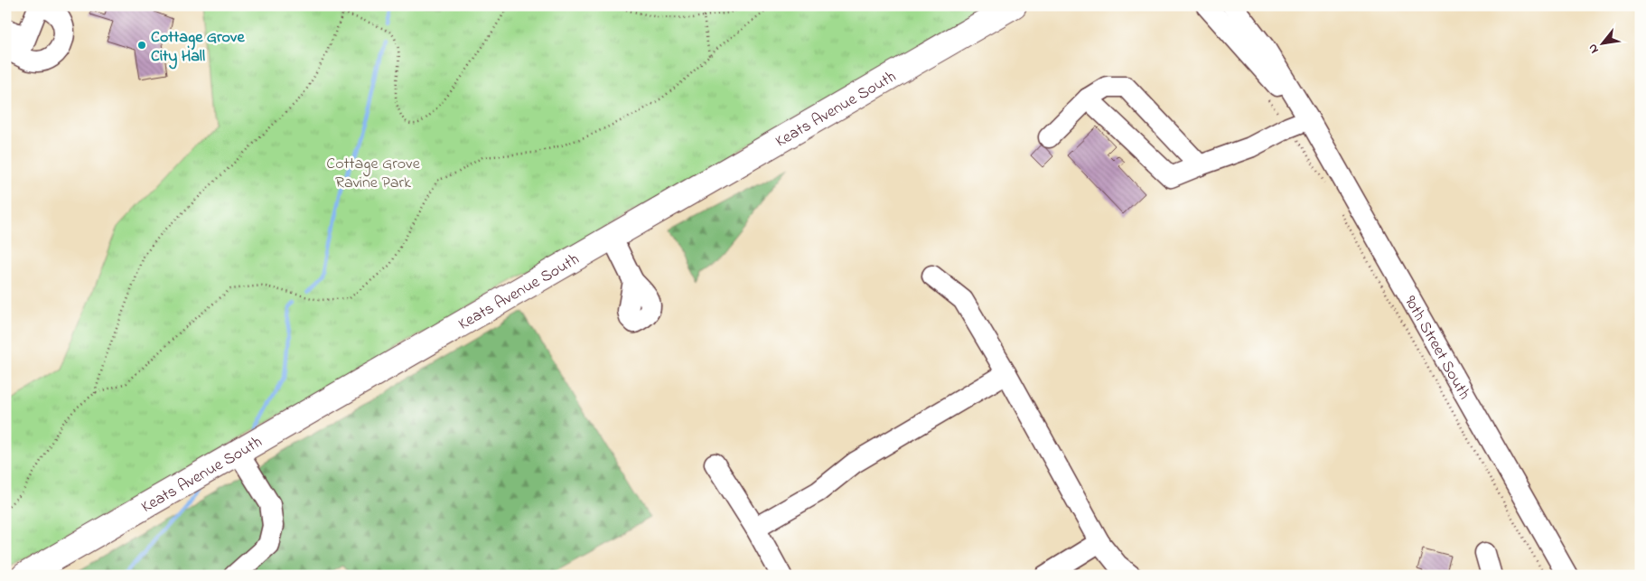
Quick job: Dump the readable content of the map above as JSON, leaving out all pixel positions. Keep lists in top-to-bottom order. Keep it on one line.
{"streets":{"main road":["Keats Avenue South"],"street":["90th Street South"]},"parks":["Cottage Grove Ravine Park"],"places":["Cottage Grove City Hall"],"north":"bottom left"}
